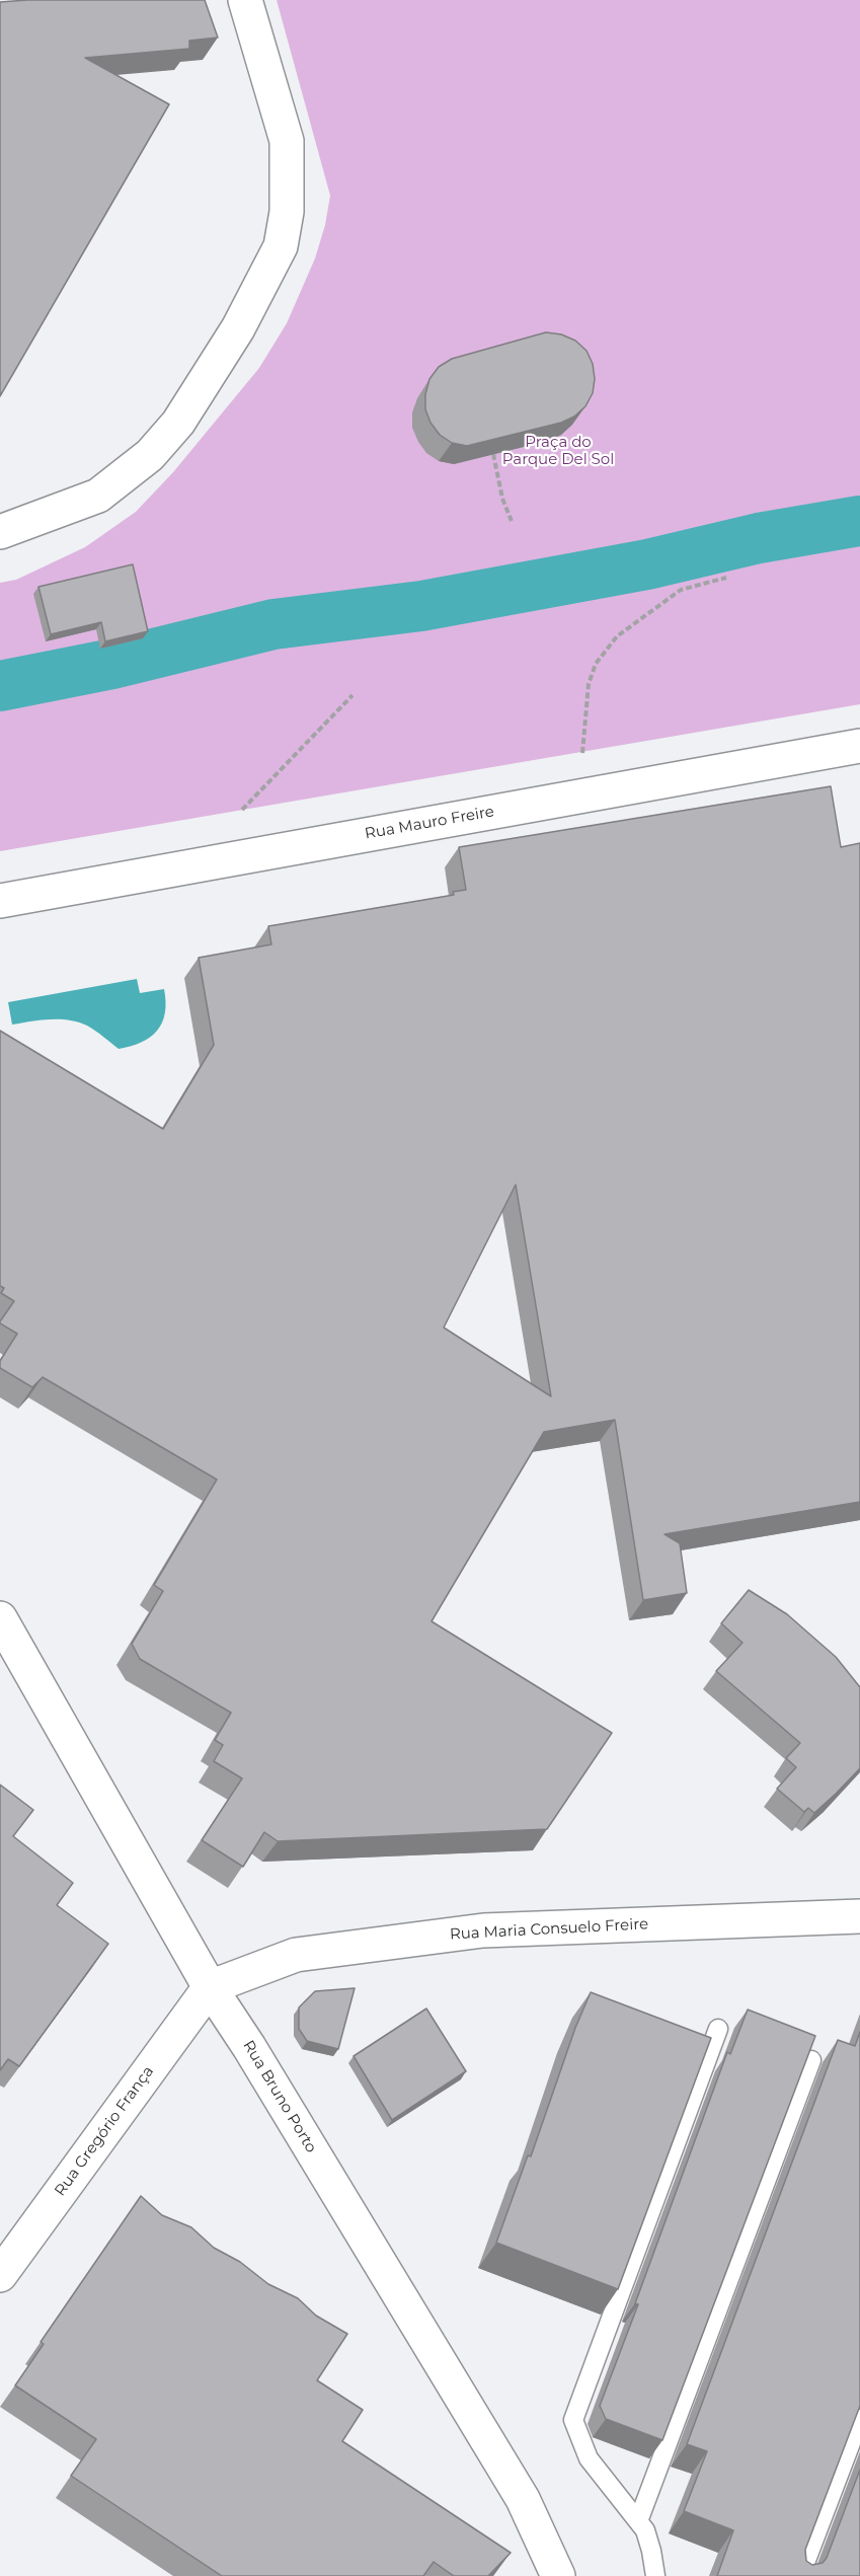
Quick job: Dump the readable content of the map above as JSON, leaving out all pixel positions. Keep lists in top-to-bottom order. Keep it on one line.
{"streets":{"street":["Rua Mauro Freire","Rua Maria Consuelo Freire","Rua Bruno Porto","Rua Gregório França"]},"crossings":[["Rua Maria Consuelo Freire","Rua Bruno Porto"],["Rua Maria Consuelo Freire","Rua Gregório França"],["Rua Bruno Porto","Rua Gregório França"]],"parks":["Praça do Parque Del Sol"]}
